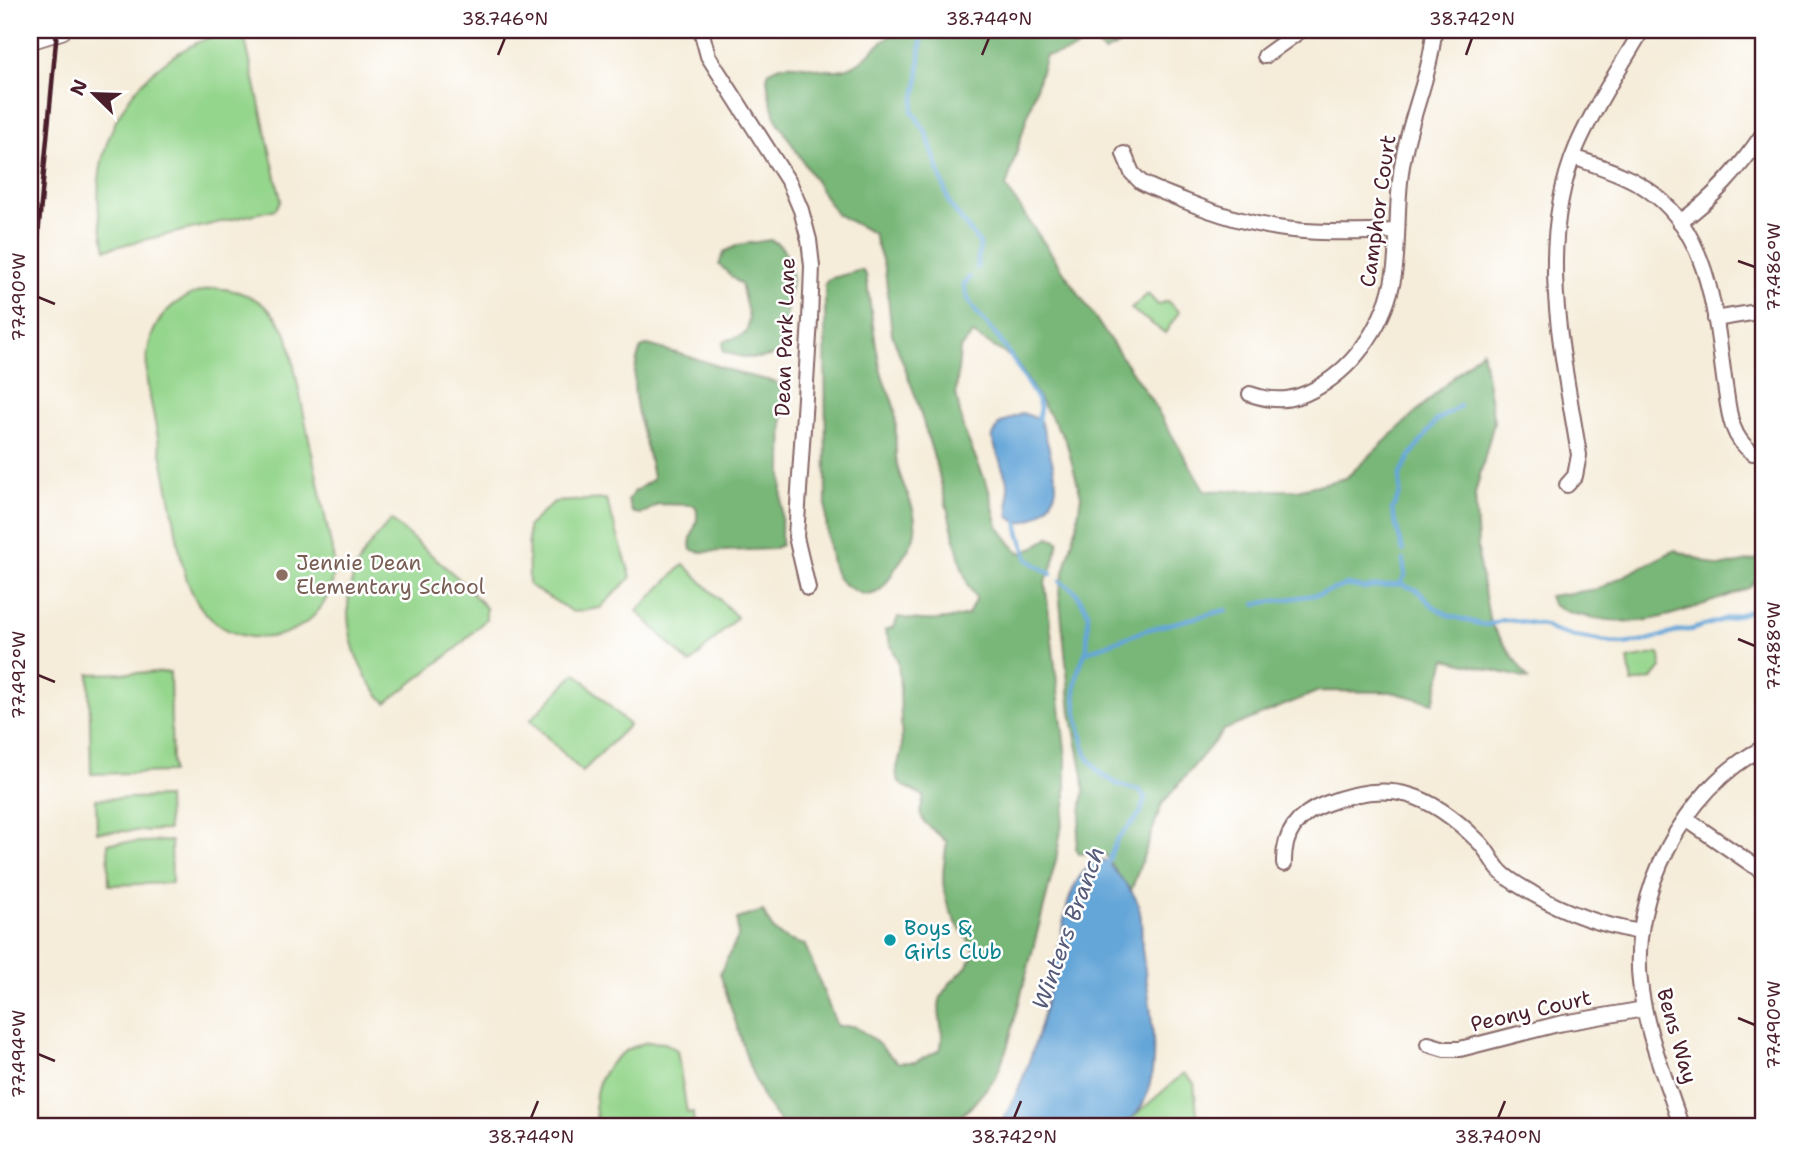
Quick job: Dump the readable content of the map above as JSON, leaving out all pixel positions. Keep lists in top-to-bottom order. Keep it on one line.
{"streets":{"street":["Camphor Court","Dean Park Lane","Peony Court","Bens Way"]},"crossings":[["Peony Court","Bens Way"]],"water":["Winters Branch"],"places":["Jennie Dean Elementary School","Boys & Girls Club"],"north":"top left","coordinates":["38.746°N","38.744°N","38.742°N","77.486°W","77.490°W","77.488°W","77.492°W","77.494°W","38.740°N"]}
